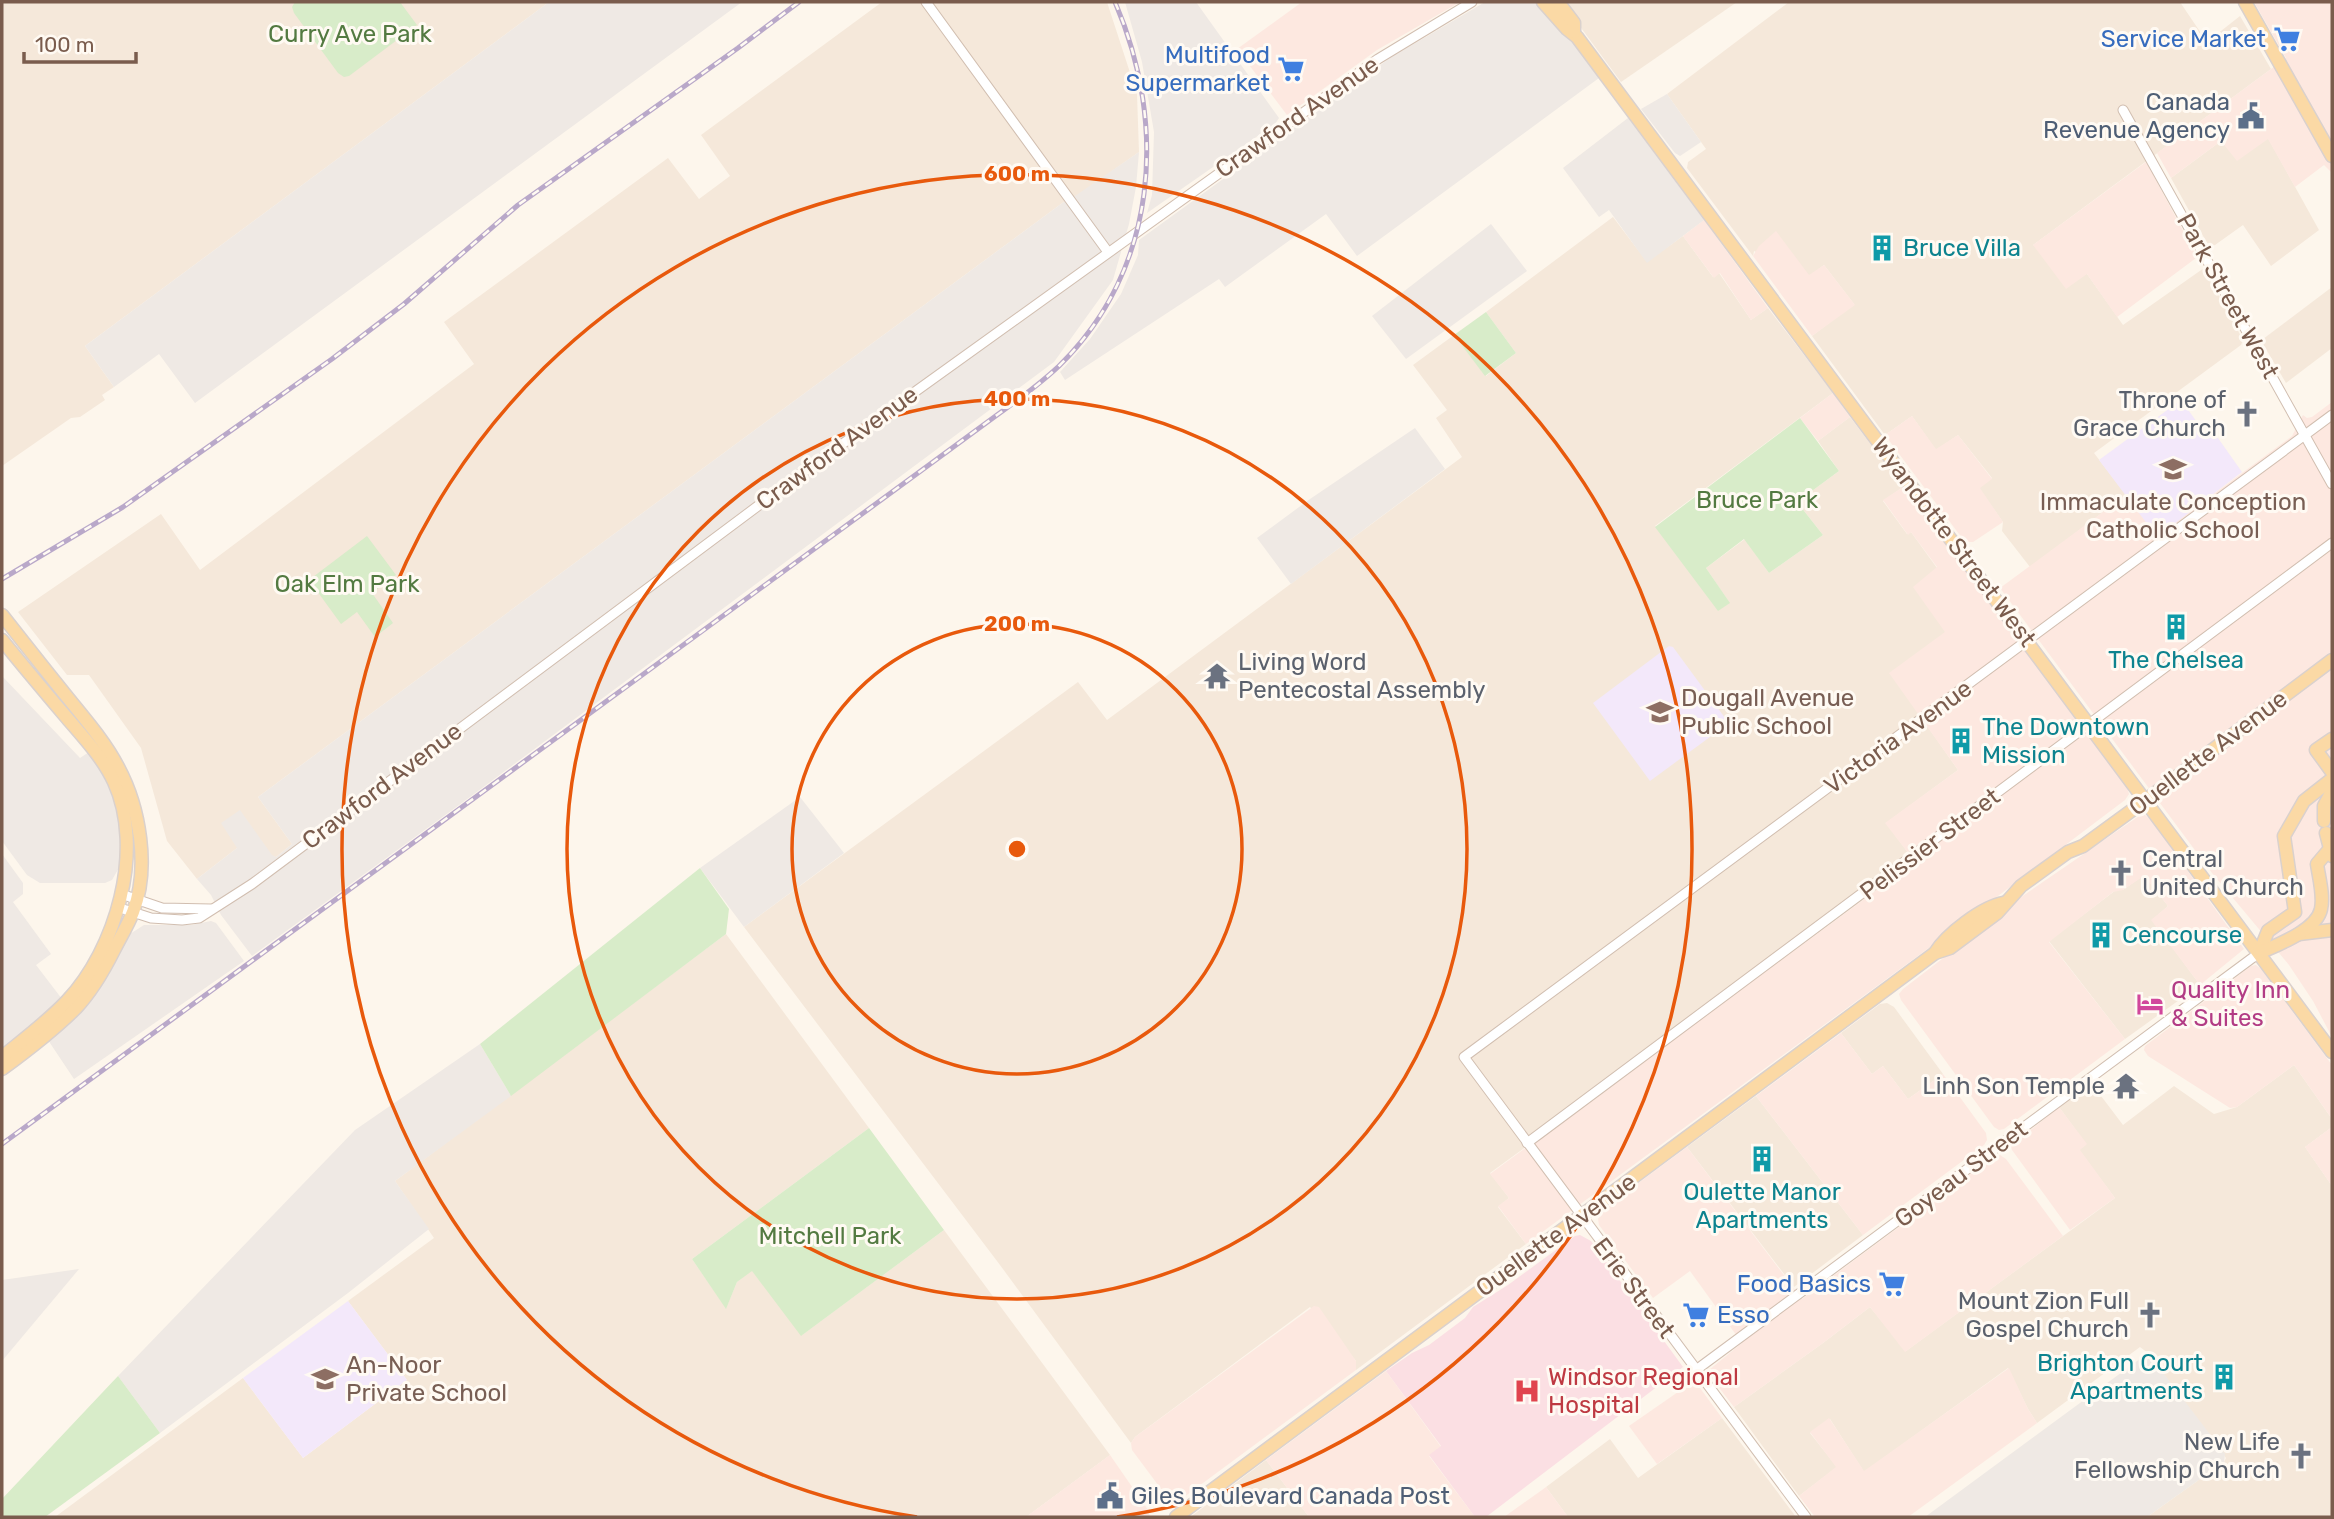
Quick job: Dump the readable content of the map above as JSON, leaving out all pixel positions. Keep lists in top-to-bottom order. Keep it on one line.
{"streets":{"main road":["Wyandotte Street West","Ouellette Avenue"],"street":["Crawford Avenue","Park Street West","Victoria Avenue","Pelissier Street","Goyeau Street","Erie Street"]},"crossings":[["Park Street West","Victoria Avenue"],["Wyandotte Street West","Victoria Avenue"],["Wyandotte Street West","Ouellette Avenue"],["Wyandotte Street West","Pelissier Street"],["Wyandotte Street West","Goyeau Street"],["Victoria Avenue","Erie Street"],["Ouellette Avenue","Erie Street"],["Pelissier Street","Erie Street"],["Goyeau Street","Erie Street"]],"parks":["Curry Ave Park","Bruce Park","Oak Elm Park","Mitchell Park"],"places":{"supermarket":["Service Market","Multifood Supermarket","Food Basics","Esso"],"public building":["Canada Revenue Agency","Giles Boulevard Canada Post"],"building":["Bruce Villa","The Chelsea","The Downtown Mission","Cencourse","Oulette Manor Apartments","Brighton Court Apartments"],"church":["Throne of Grace Church","Central United Church","Mount Zion Full Gospel Church","New Life Fellowship Church"],"school or university":["Immaculate Conception Catholic School","Dougall Avenue Public School","An-Noor Private School"],"temple":["Living Word Pentecostal Assembly","Linh Son Temple"],"hotel":["Quality Inn & Suites"],"hospital":["Windsor Regional Hospital"]},"scale_bar":"100 m","rings":["600 m","400 m","200 m"]}
